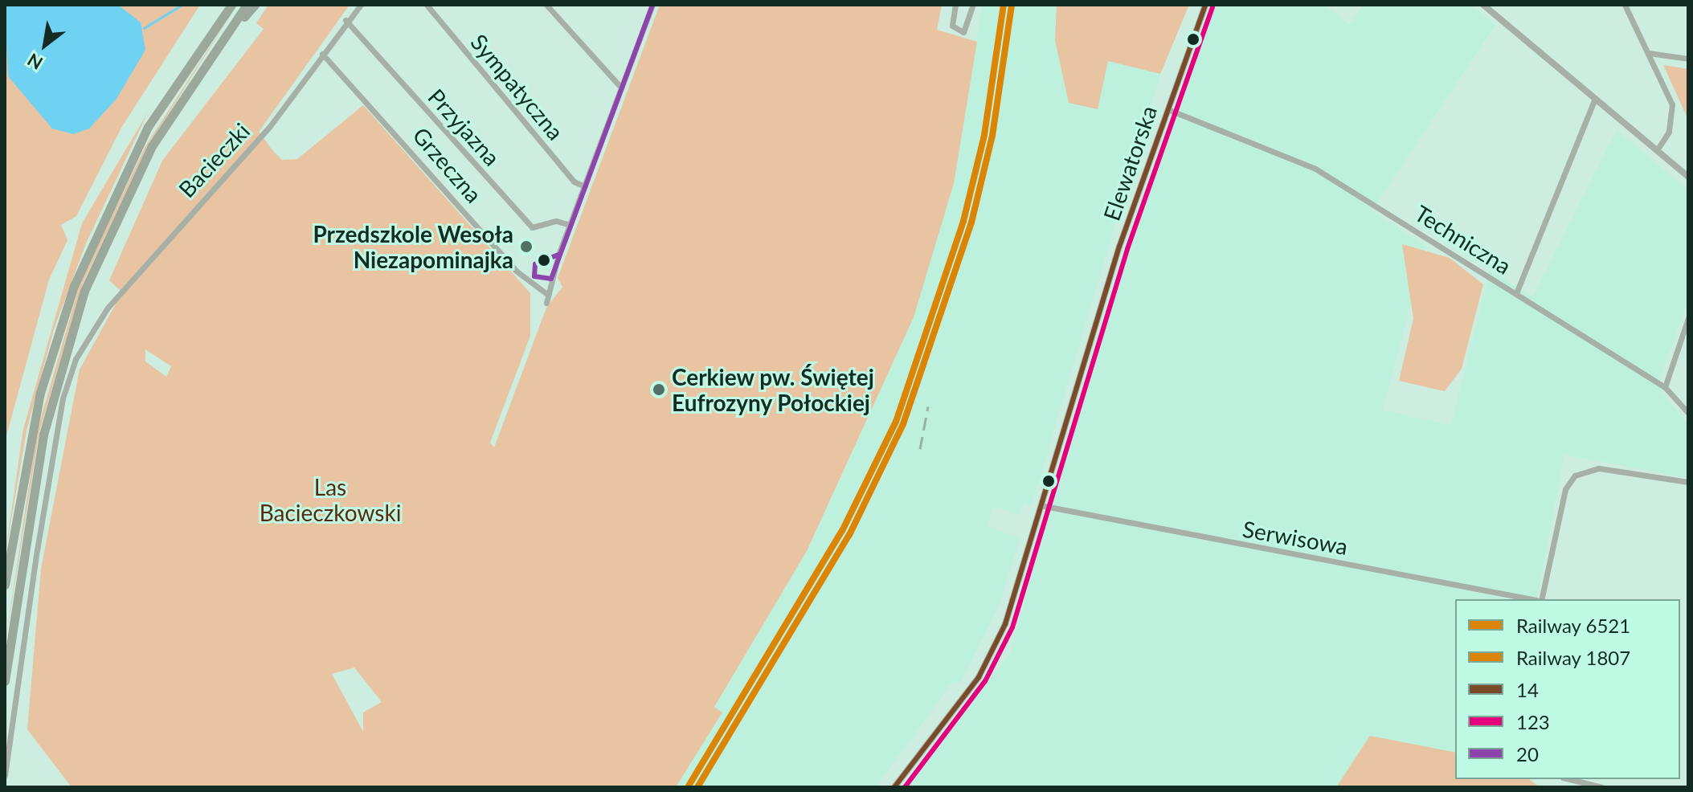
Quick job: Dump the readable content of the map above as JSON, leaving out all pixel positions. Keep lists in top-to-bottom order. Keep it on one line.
{"streets":{"street":["Sympatyczna","Przyjazna","Bacieczki","Elewatorska","Grzeczna","Techniczna","Serwisowa"]},"crossings":[["Przyjazna","Bacieczki"],["Bacieczki","Grzeczna"],["Elewatorska","Techniczna"],["Elewatorska","Serwisowa"]],"parks":["Las Bacieczkowski"],"places":["Przedszkole Wesoła Niezapominajka","Cerkiew pw. Świętej Eufrozyny Połockiej"],"lines":["rail line 6521","transit line 14","transit line 20","rail line 1807","transit line 123"],"legend":["Railway 6521","Railway 1807","14","123","20"],"north":"bottom left"}
